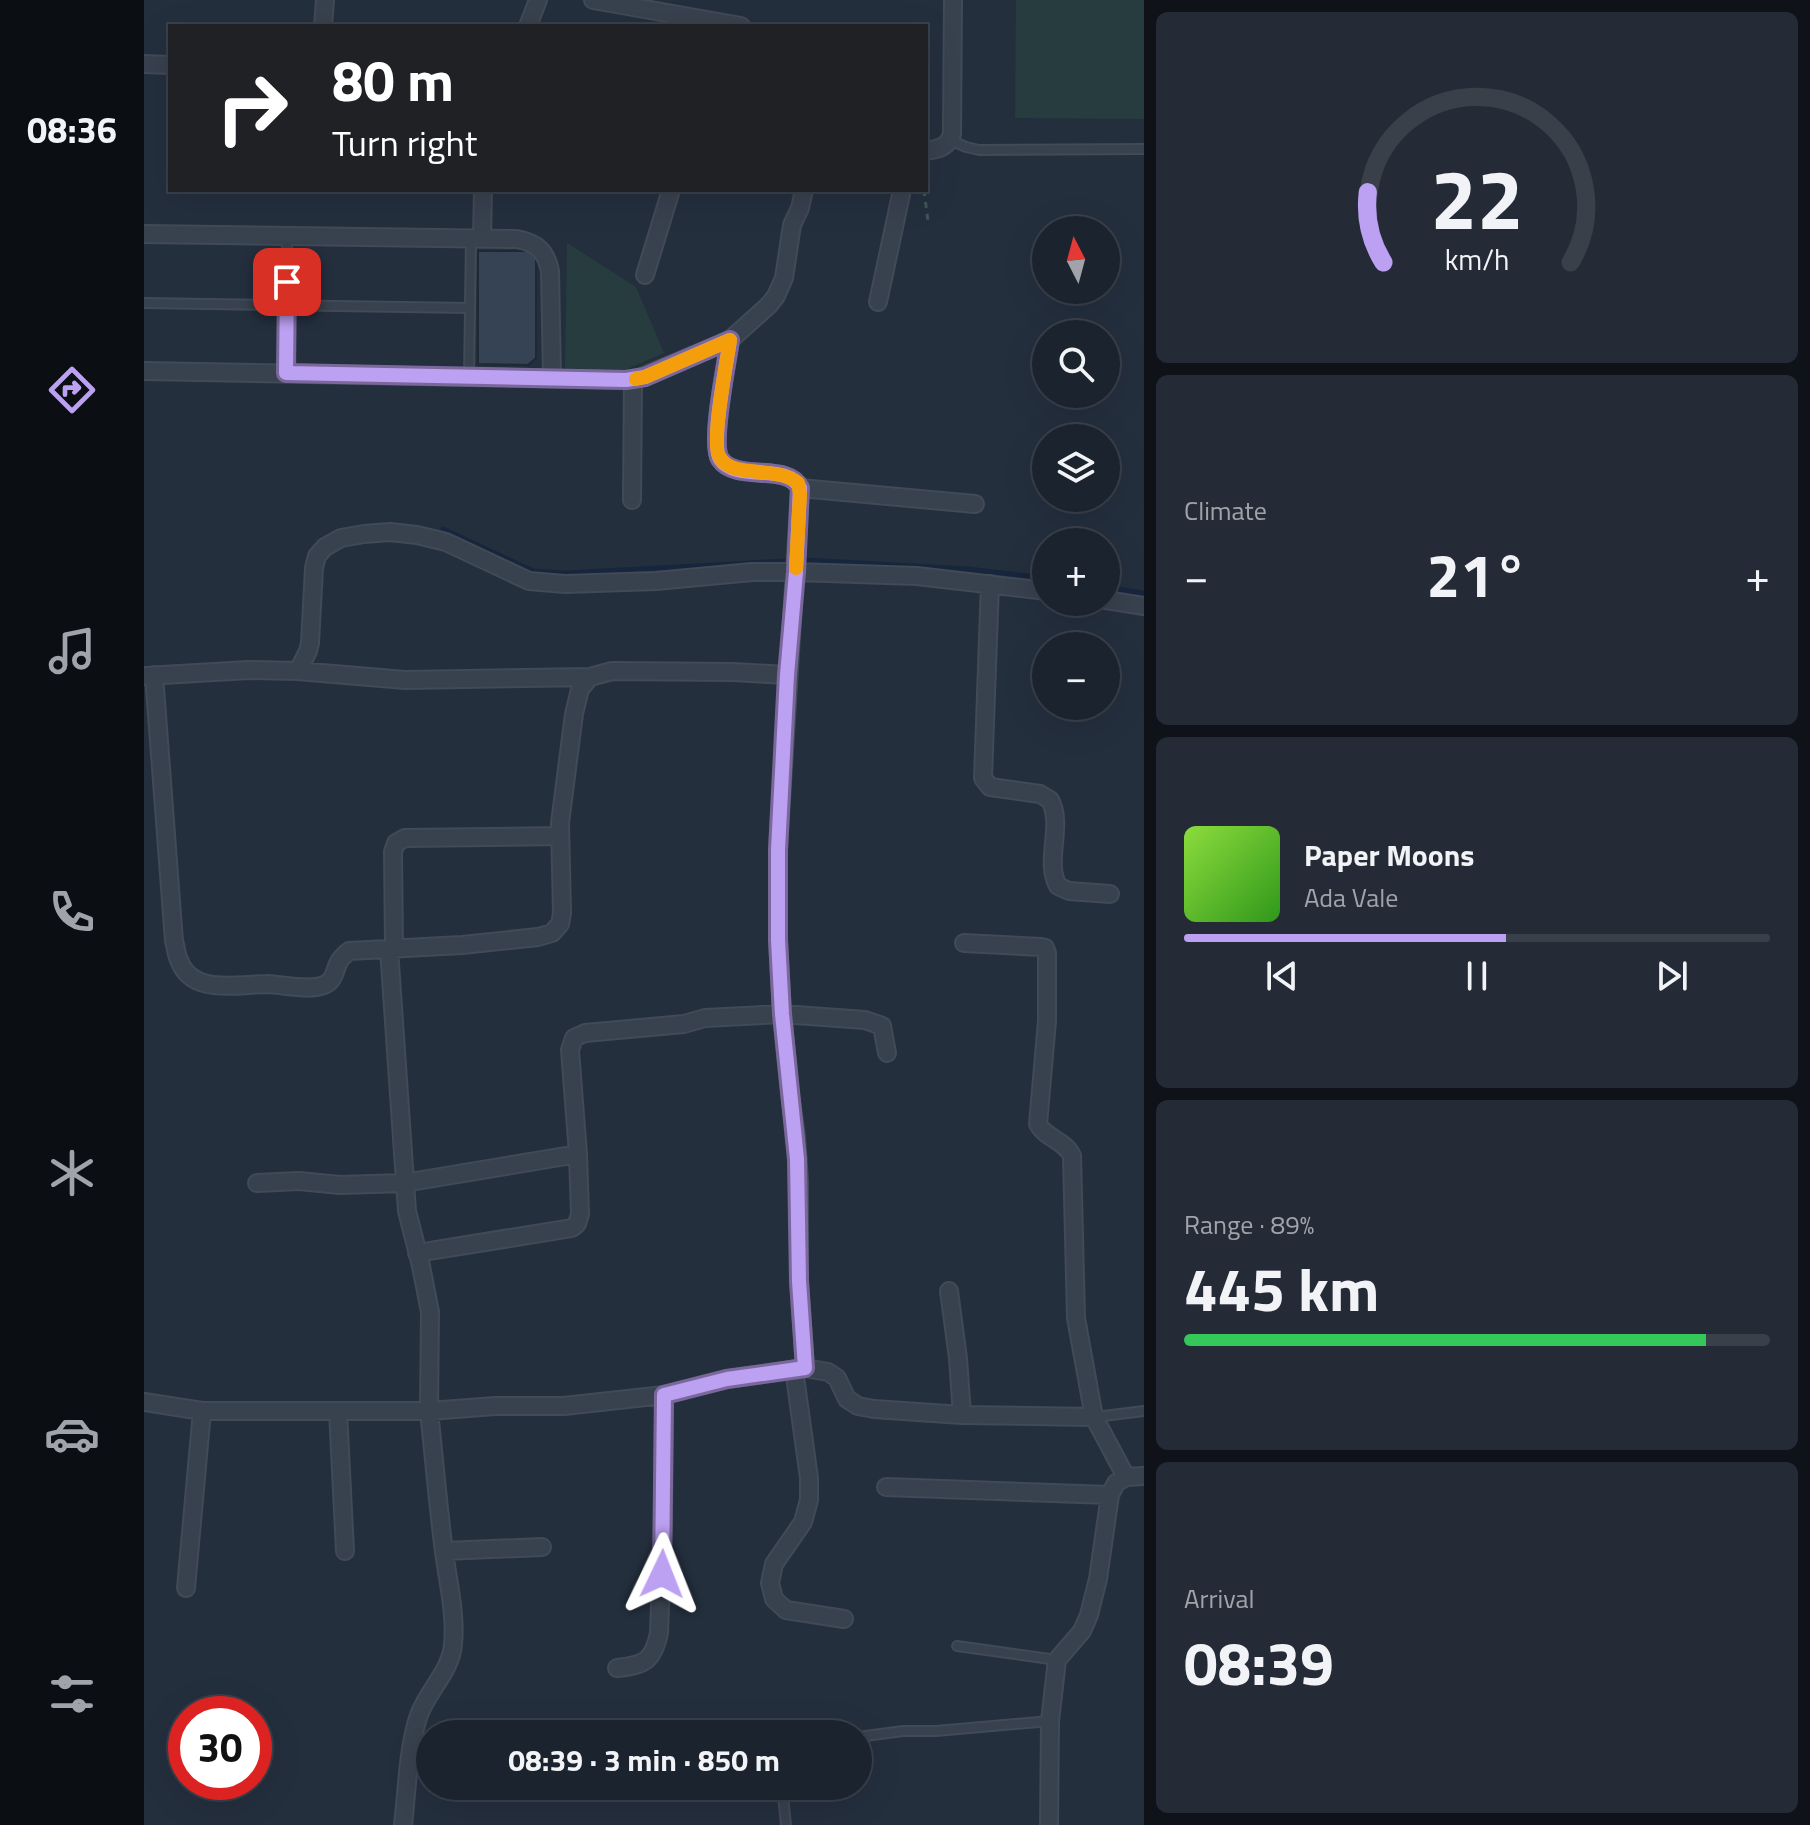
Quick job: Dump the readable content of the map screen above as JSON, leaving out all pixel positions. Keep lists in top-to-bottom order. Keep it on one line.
{"north":"top","page":{"tabs":"08:36","turn":["80 m","Turn right"],"map_buttons":["+","−"],"tile":["Climate",["Range · 89%","445 km"],["Arrival","08:39"]],"heat":["−","21°","+"],"song":["Paper Moons","Ada Vale"],"limit":"30","trip":"08:39 · 3 min · 850 m","gauge":["22","km/h"]}}
